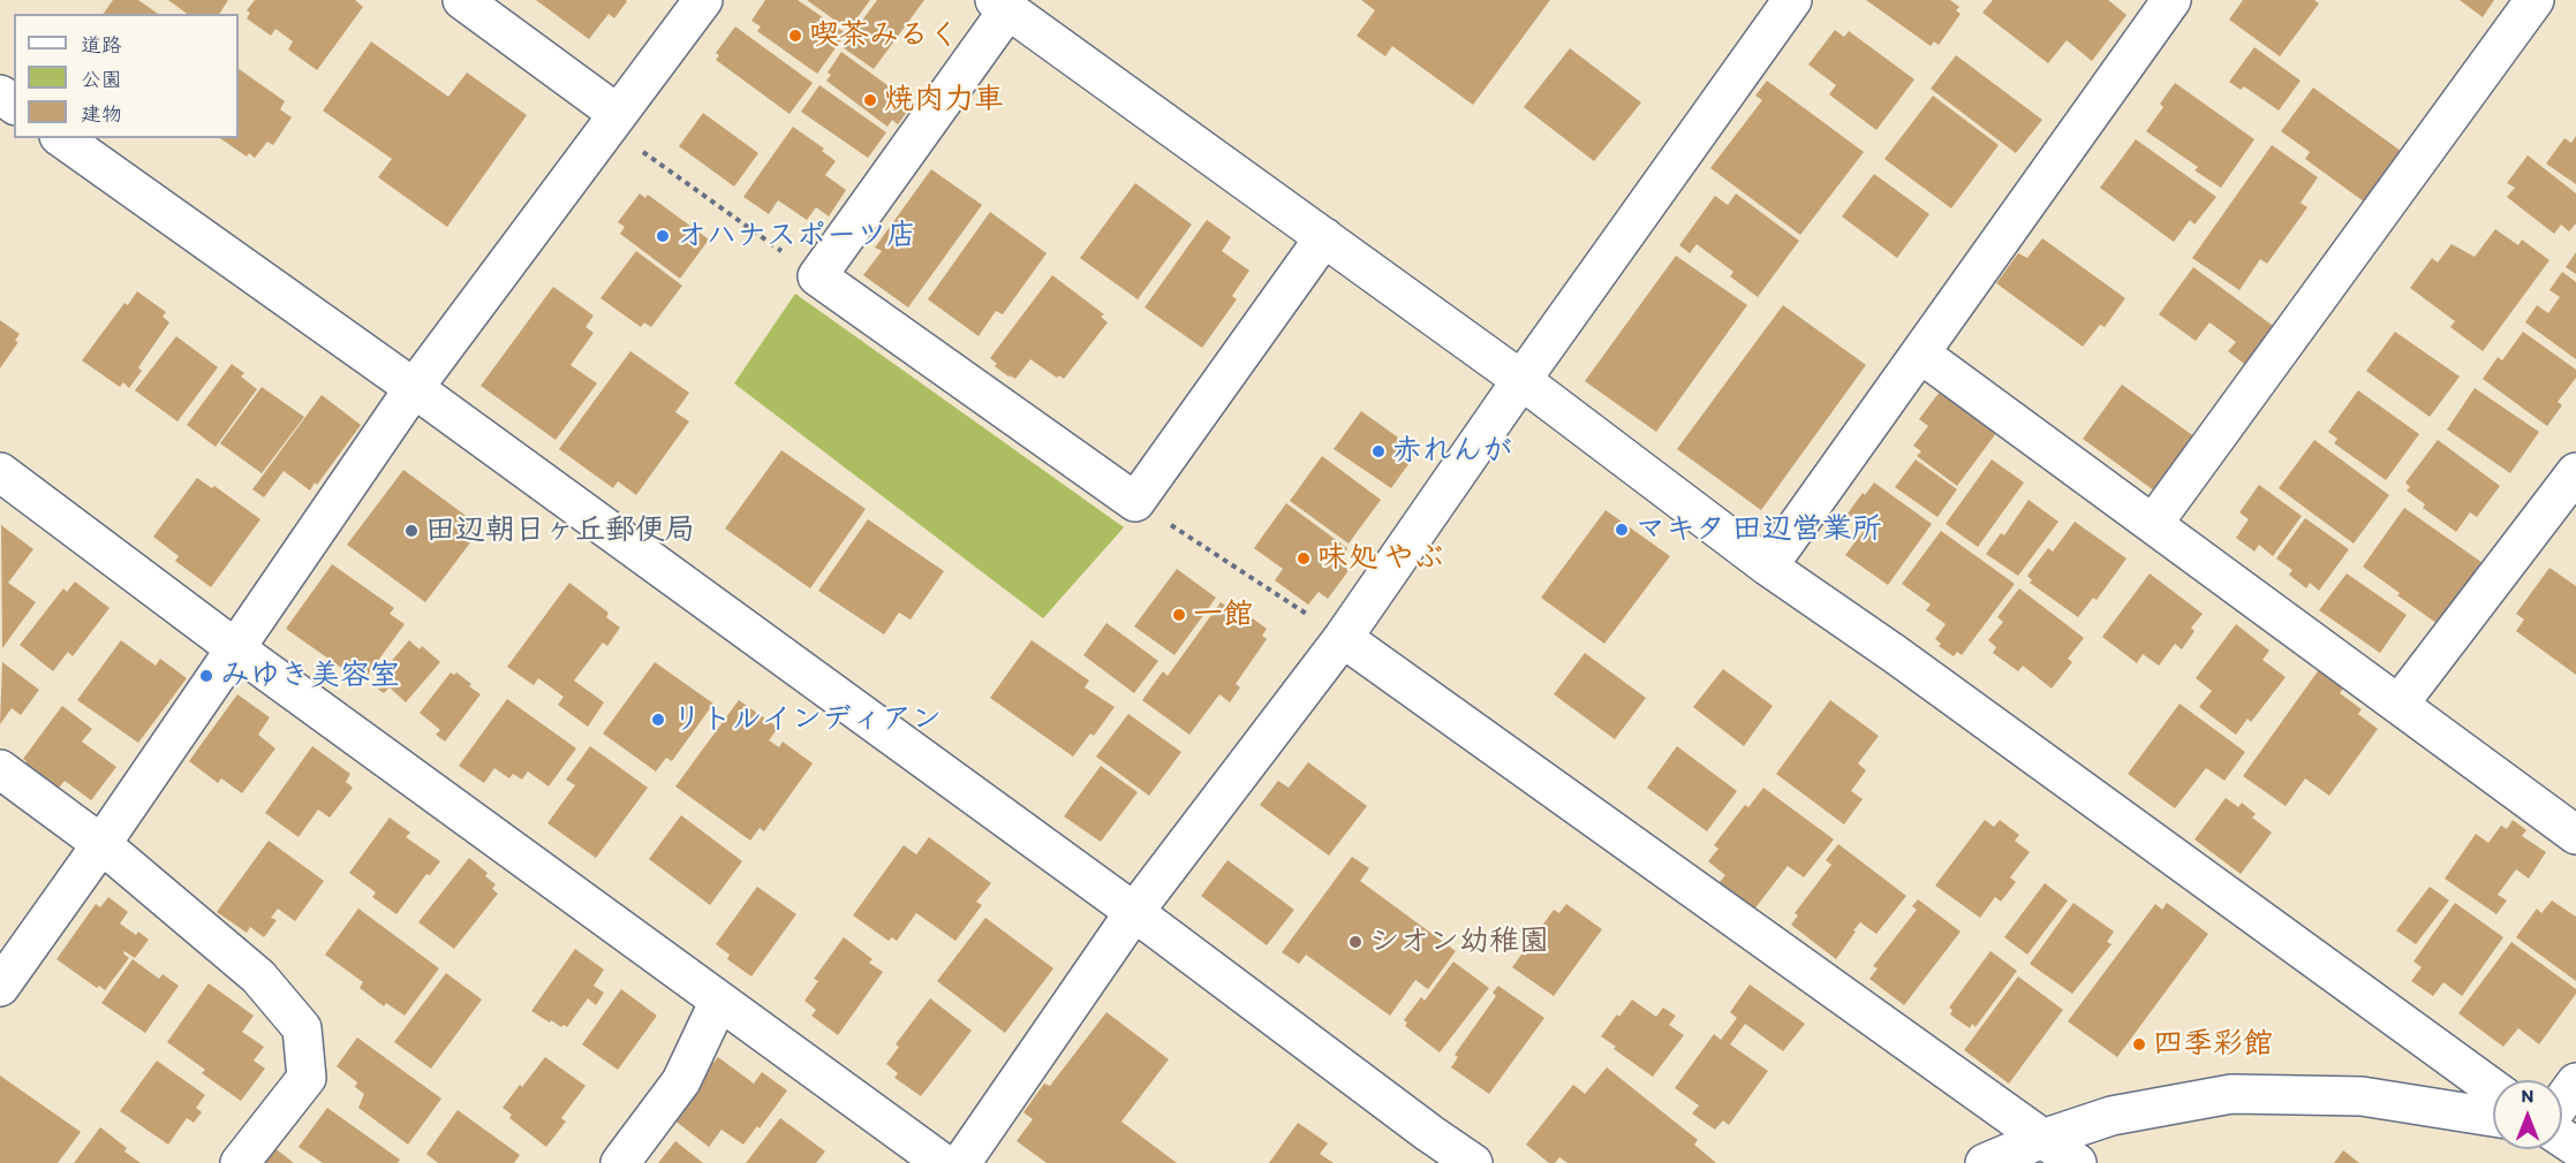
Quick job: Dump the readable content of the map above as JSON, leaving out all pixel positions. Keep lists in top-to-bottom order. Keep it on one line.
{"places":["喫茶みるく","焼肉力車","オハナスポーツ店","赤れんが","マキタ 田辺営業所","田辺朝日ヶ丘郵便局","味処 やぶ","一館","みゆき美容室","リトルインディアン","シオン幼稚園","四季彩館"],"legend":["道路","公園","建物"],"north":"top"}
